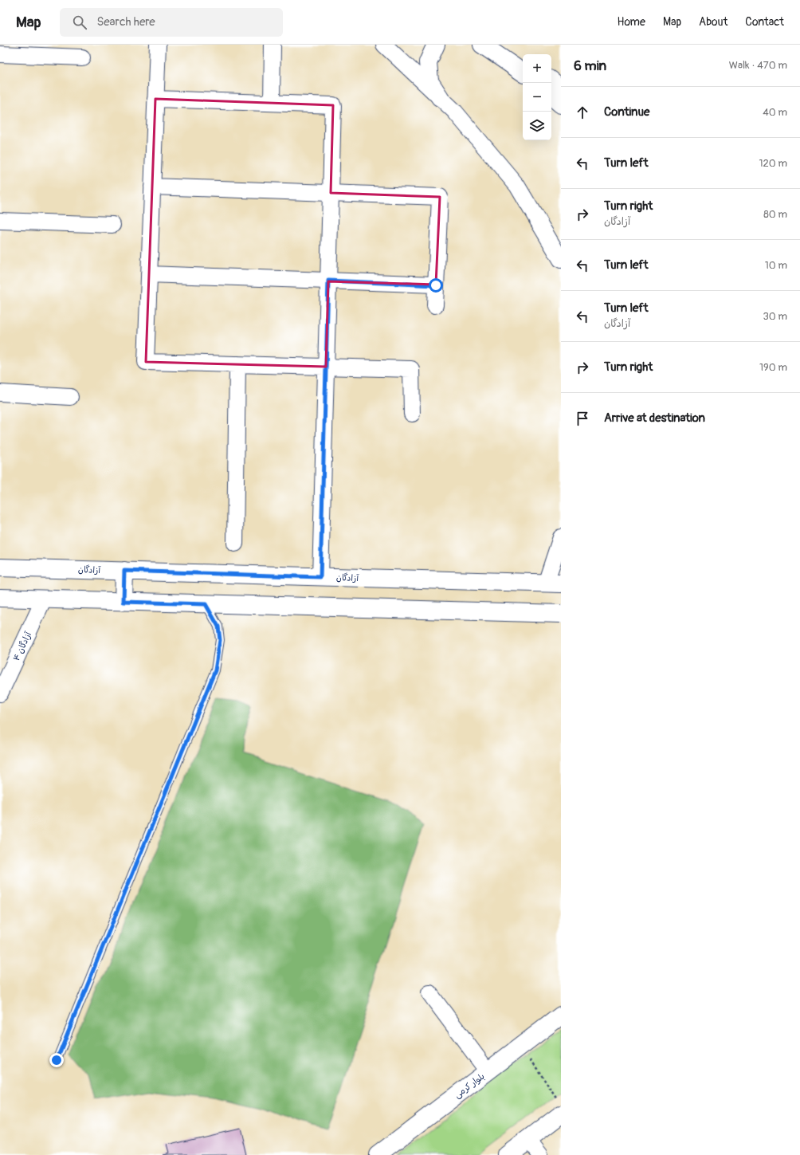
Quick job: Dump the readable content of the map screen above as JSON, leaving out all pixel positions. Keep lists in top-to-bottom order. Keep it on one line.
{"streets":{"main road":["آزادگان","بلوار کرمی"],"street":["آزادگان ۴"]},"page":{"header":"Map","search":"Search here","nav":["Home","Map","About","Contact"],"heading":["6 min","Walk · 470 m"],"map_buttons":["+","−"],"list":[["Continue","40 m"],["Turn left","120 m"],["Turn right","آزادگان","80 m"],["Turn left","10 m"],["Turn left","آزادگان","30 m"],["Turn right","190 m"],"Arrive at destination"]}}
